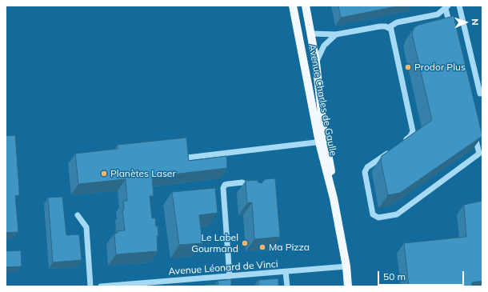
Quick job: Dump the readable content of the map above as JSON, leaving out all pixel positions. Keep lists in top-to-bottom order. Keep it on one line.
{"streets":{"main road":["Avenue Charles de Gaulle"],"street":["Avenue Léonard de Vinci"]},"crossings":[["Avenue Charles de Gaulle","Avenue Léonard de Vinci"]],"places":["Prodor Plus","Planètes Laser","Le Label Gourmand","Ma Pizza"],"scale_bar":"50 m","north":"right"}
